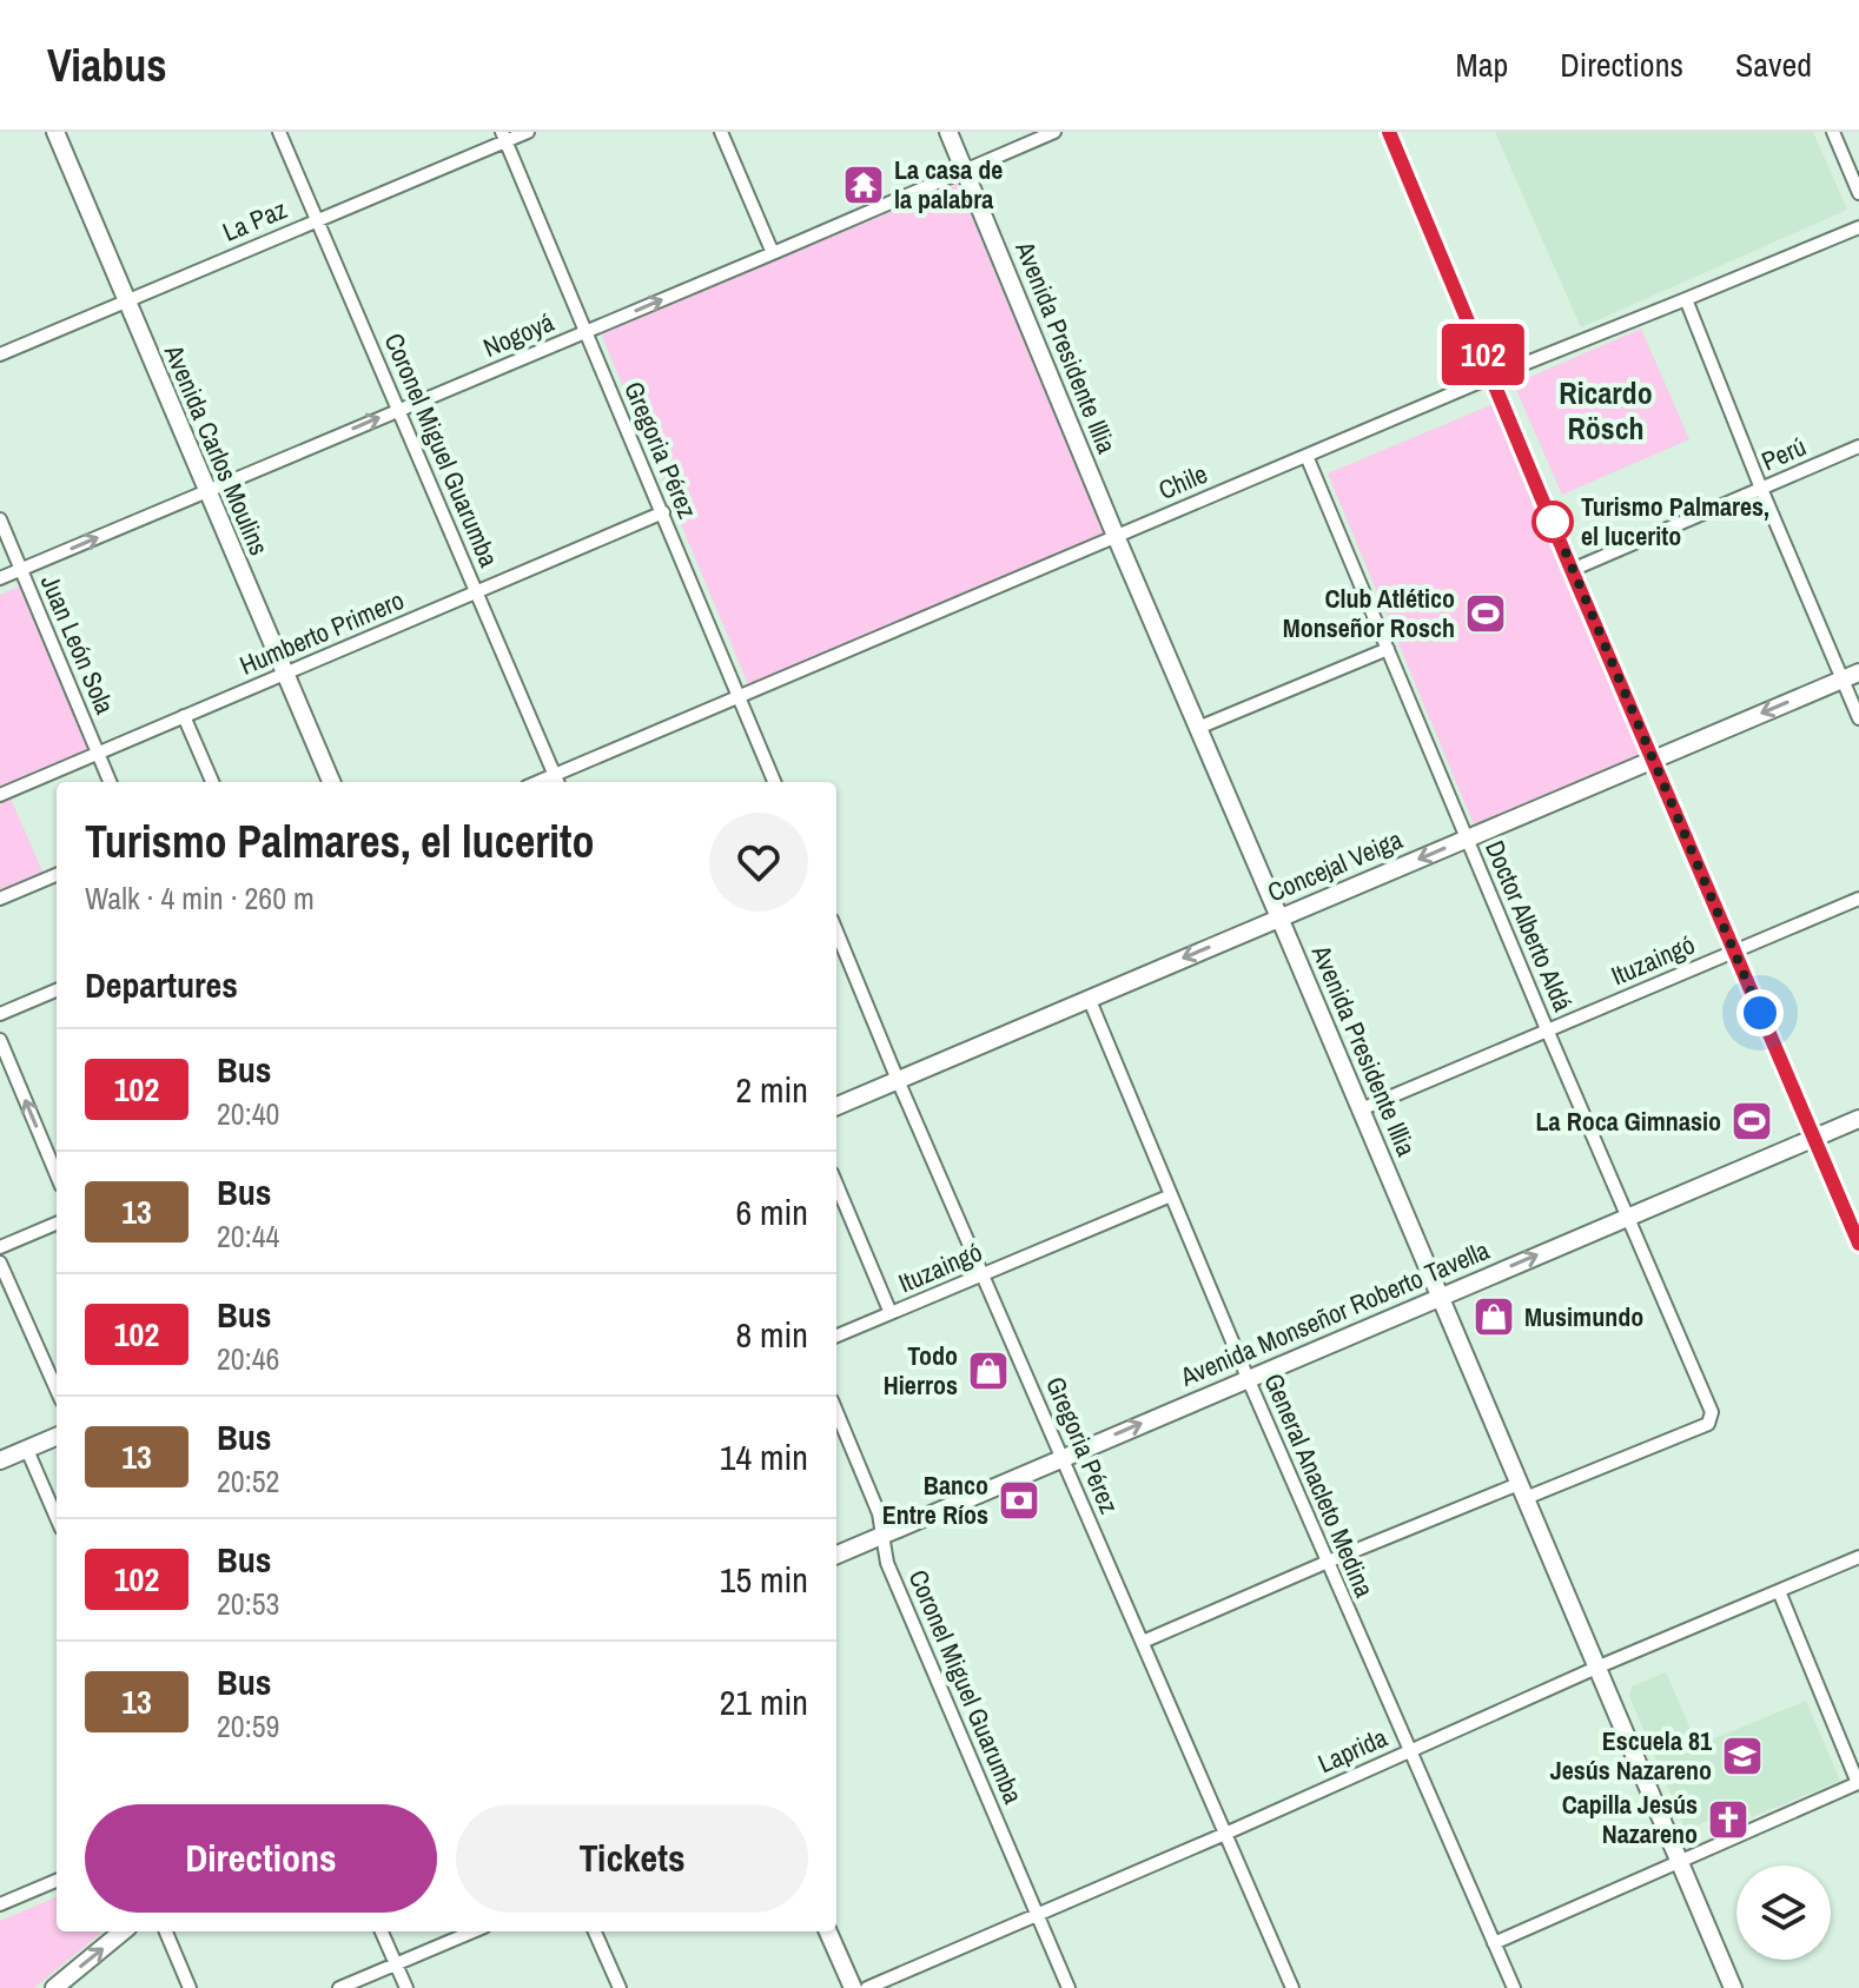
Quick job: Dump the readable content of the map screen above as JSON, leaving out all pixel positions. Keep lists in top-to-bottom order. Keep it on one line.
{"streets":{"main road":["Avenida Presidente Illia","Avenida Carlos Moulins","Concejal Veiga","Avenida Monseñor Roberto Tavella"],"street":["La Paz","Nogoyá","Coronel Miguel Guarumba","Gregoria Pérez","Perú","Chile","Humberto Primero","Juan León Sola","Doctor Alberto Aldá","Ituzaingó","General Anacleto Medina","Laprida"]},"crossings":[["La Paz","Avenida Carlos Moulins"],["La Paz","Coronel Miguel Guarumba"],["La Paz","Gregoria Pérez"],["Nogoyá","Avenida Presidente Illia"],["Nogoyá","Avenida Carlos Moulins"],["Nogoyá","Coronel Miguel Guarumba"],["Nogoyá","Gregoria Pérez"],["Nogoyá","Juan León Sola"],["Avenida Presidente Illia","Chile"],["Avenida Presidente Illia","Concejal Veiga"],["Avenida Presidente Illia","Doctor Alberto Aldá"],["Avenida Presidente Illia","Ituzaingó"],["Avenida Presidente Illia","Avenida Monseñor Roberto Tavella"],["Avenida Presidente Illia","Laprida"],["Avenida Carlos Moulins","Humberto Primero"],["Coronel Miguel Guarumba","Chile"],["Coronel Miguel Guarumba","Humberto Primero"],["Coronel Miguel Guarumba","Avenida Monseñor Roberto Tavella"],["Coronel Miguel Guarumba","Laprida"],["Gregoria Pérez","Chile"],["Gregoria Pérez","Humberto Primero"],["Gregoria Pérez","Concejal Veiga"],["Gregoria Pérez","Ituzaingó"],["Gregoria Pérez","Avenida Monseñor Roberto Tavella"],["Gregoria Pérez","Laprida"],["Chile","Doctor Alberto Aldá"],["Humberto Primero","Juan León Sola"],["Concejal Veiga","Doctor Alberto Aldá"],["Concejal Veiga","General Anacleto Medina"],["Doctor Alberto Aldá","Ituzaingó"],["Doctor Alberto Aldá","Avenida Monseñor Roberto Tavella"],["Ituzaingó","General Anacleto Medina"],["Avenida Monseñor Roberto Tavella","General Anacleto Medina"],["General Anacleto Medina","Laprida"]],"one_way":["Nogoyá","Concejal Veiga","Avenida Monseñor Roberto Tavella"],"districts":["Ricardo Rösch"],"places":{"temple":["La casa de la palabra"],"other":["Turismo Palmares, el lucerito"],"sports":["Club Atlético Monseñor Rosch","La Roca Gimnasio"],"shop":["Musimundo","Todo Hierros"],"bank":["Banco Entre Ríos"],"school or university":["Escuela 81 Jesús Nazareno"],"church":["Capilla Jesús Nazareno"]},"lines":["bus line 102"],"page":{"header":"Viabus","nav":["Map","Directions","Saved"],"on_map":"102","heading":[["Turismo Palmares, el lucerito","Walk · 4 min · 260 m"],"Departures"],"list":[{"mark":"102","name":"Bus","note":"20:40","value":"2 min"},{"mark":"13","name":"Bus","note":"20:44","value":"6 min"},{"mark":"102","name":"Bus","note":"20:46","value":"8 min"},{"mark":"13","name":"Bus","note":"20:52","value":"14 min"},{"mark":"102","name":"Bus","note":"20:53","value":"15 min"},{"mark":"13","name":"Bus","note":"20:59","value":"21 min"}],"buttons":["Directions","Tickets"]}}
